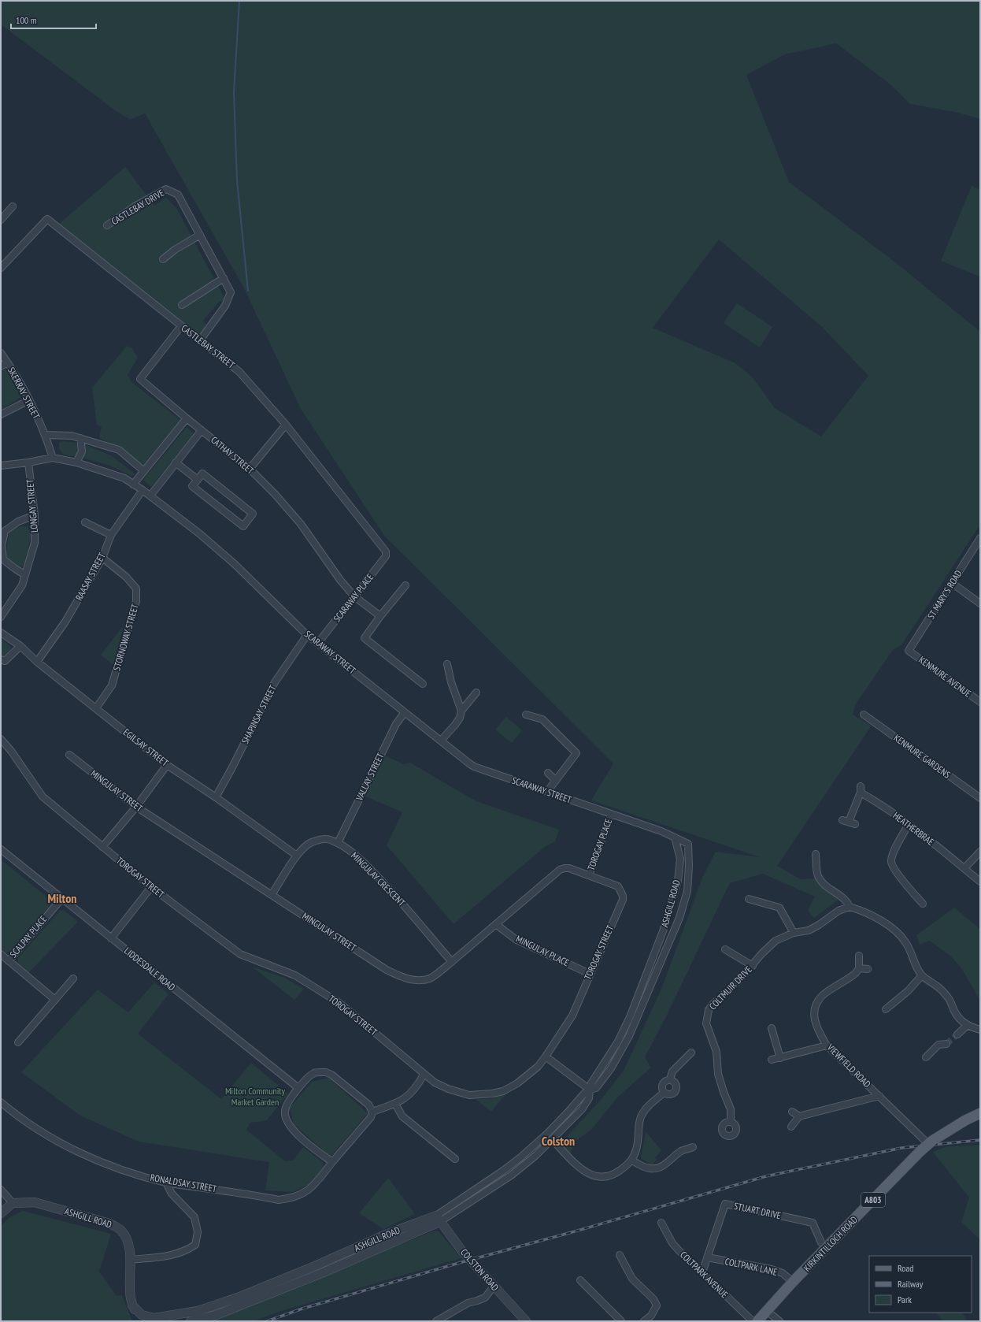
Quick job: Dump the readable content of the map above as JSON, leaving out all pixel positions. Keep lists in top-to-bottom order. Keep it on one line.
{"streets":{"main road":["A803","KIRKINTILLOCH ROAD"],"street":["CASTLEBAY DRIVE","CASTLEBAY STREET","SKERRAY STREET","CATHAY STREET","LONGAY STREET","RAASAY STREET","ST MARY'S ROAD","SCARAWAY PLACE","STORNOWAY STREET","SCARAWAY STREET","KENMURE AVENUE","SHAPINSAY STREET","EGILSAY STREET","KENMURE GARDENS","VALLAY STREET","MINGULAY STREET","HEATHERBRAE","TOROGAY PLACE","TOROGAY STREET","MINGULAY CRESCENT","ASHGILL ROAD","SCALPAY PLACE","MINGULAY PLACE","LIDDESDALE ROAD","COLTMUIR DRIVE","VIEWFIELD ROAD","RONALDSAY STREET","STUART DRIVE","COLTPARK LANE","COLSTON ROAD","COLTPARK AVENUE"]},"crossings":[["CASTLEBAY DRIVE","CASTLEBAY STREET"],["CASTLEBAY STREET","CATHAY STREET"],["CASTLEBAY STREET","SCARAWAY PLACE"],["SKERRAY STREET","SCARAWAY STREET"],["CATHAY STREET","SCARAWAY PLACE"],["LONGAY STREET","SCARAWAY STREET"],["RAASAY STREET","STORNOWAY STREET"],["RAASAY STREET","SCARAWAY STREET"],["RAASAY STREET","EGILSAY STREET"],["ST MARY'S ROAD","KENMURE AVENUE"],["SCARAWAY PLACE","SCARAWAY STREET"],["STORNOWAY STREET","EGILSAY STREET"],["SCARAWAY STREET","SHAPINSAY STREET"],["SCARAWAY STREET","VALLAY STREET"],["SCARAWAY STREET","TOROGAY PLACE"],["SCARAWAY STREET","ASHGILL ROAD"],["SHAPINSAY STREET","EGILSAY STREET"],["EGILSAY STREET","MINGULAY CRESCENT"],["VALLAY STREET","MINGULAY CRESCENT"],["MINGULAY STREET","TOROGAY PLACE"],["MINGULAY STREET","TOROGAY STREET"],["MINGULAY STREET","MINGULAY CRESCENT"],["MINGULAY STREET","MINGULAY PLACE"],["TOROGAY PLACE","TOROGAY STREET"],["TOROGAY STREET","MINGULAY PLACE"],["ASHGILL ROAD","COLSTON ROAD"],["SCALPAY PLACE","LIDDESDALE ROAD"],["LIDDESDALE ROAD","RONALDSAY STREET"],["VIEWFIELD ROAD","KIRKINTILLOCH ROAD"],["STUART DRIVE","KIRKINTILLOCH ROAD"],["STUART DRIVE","COLTPARK LANE"],["STUART DRIVE","COLTPARK AVENUE"],["KIRKINTILLOCH ROAD","COLTPARK LANE"]],"districts":["Milton","Colston"],"parks":["Milton Community Market Garden"],"legend":["Road","Railway","Park"],"scale_bar":"100 m"}
